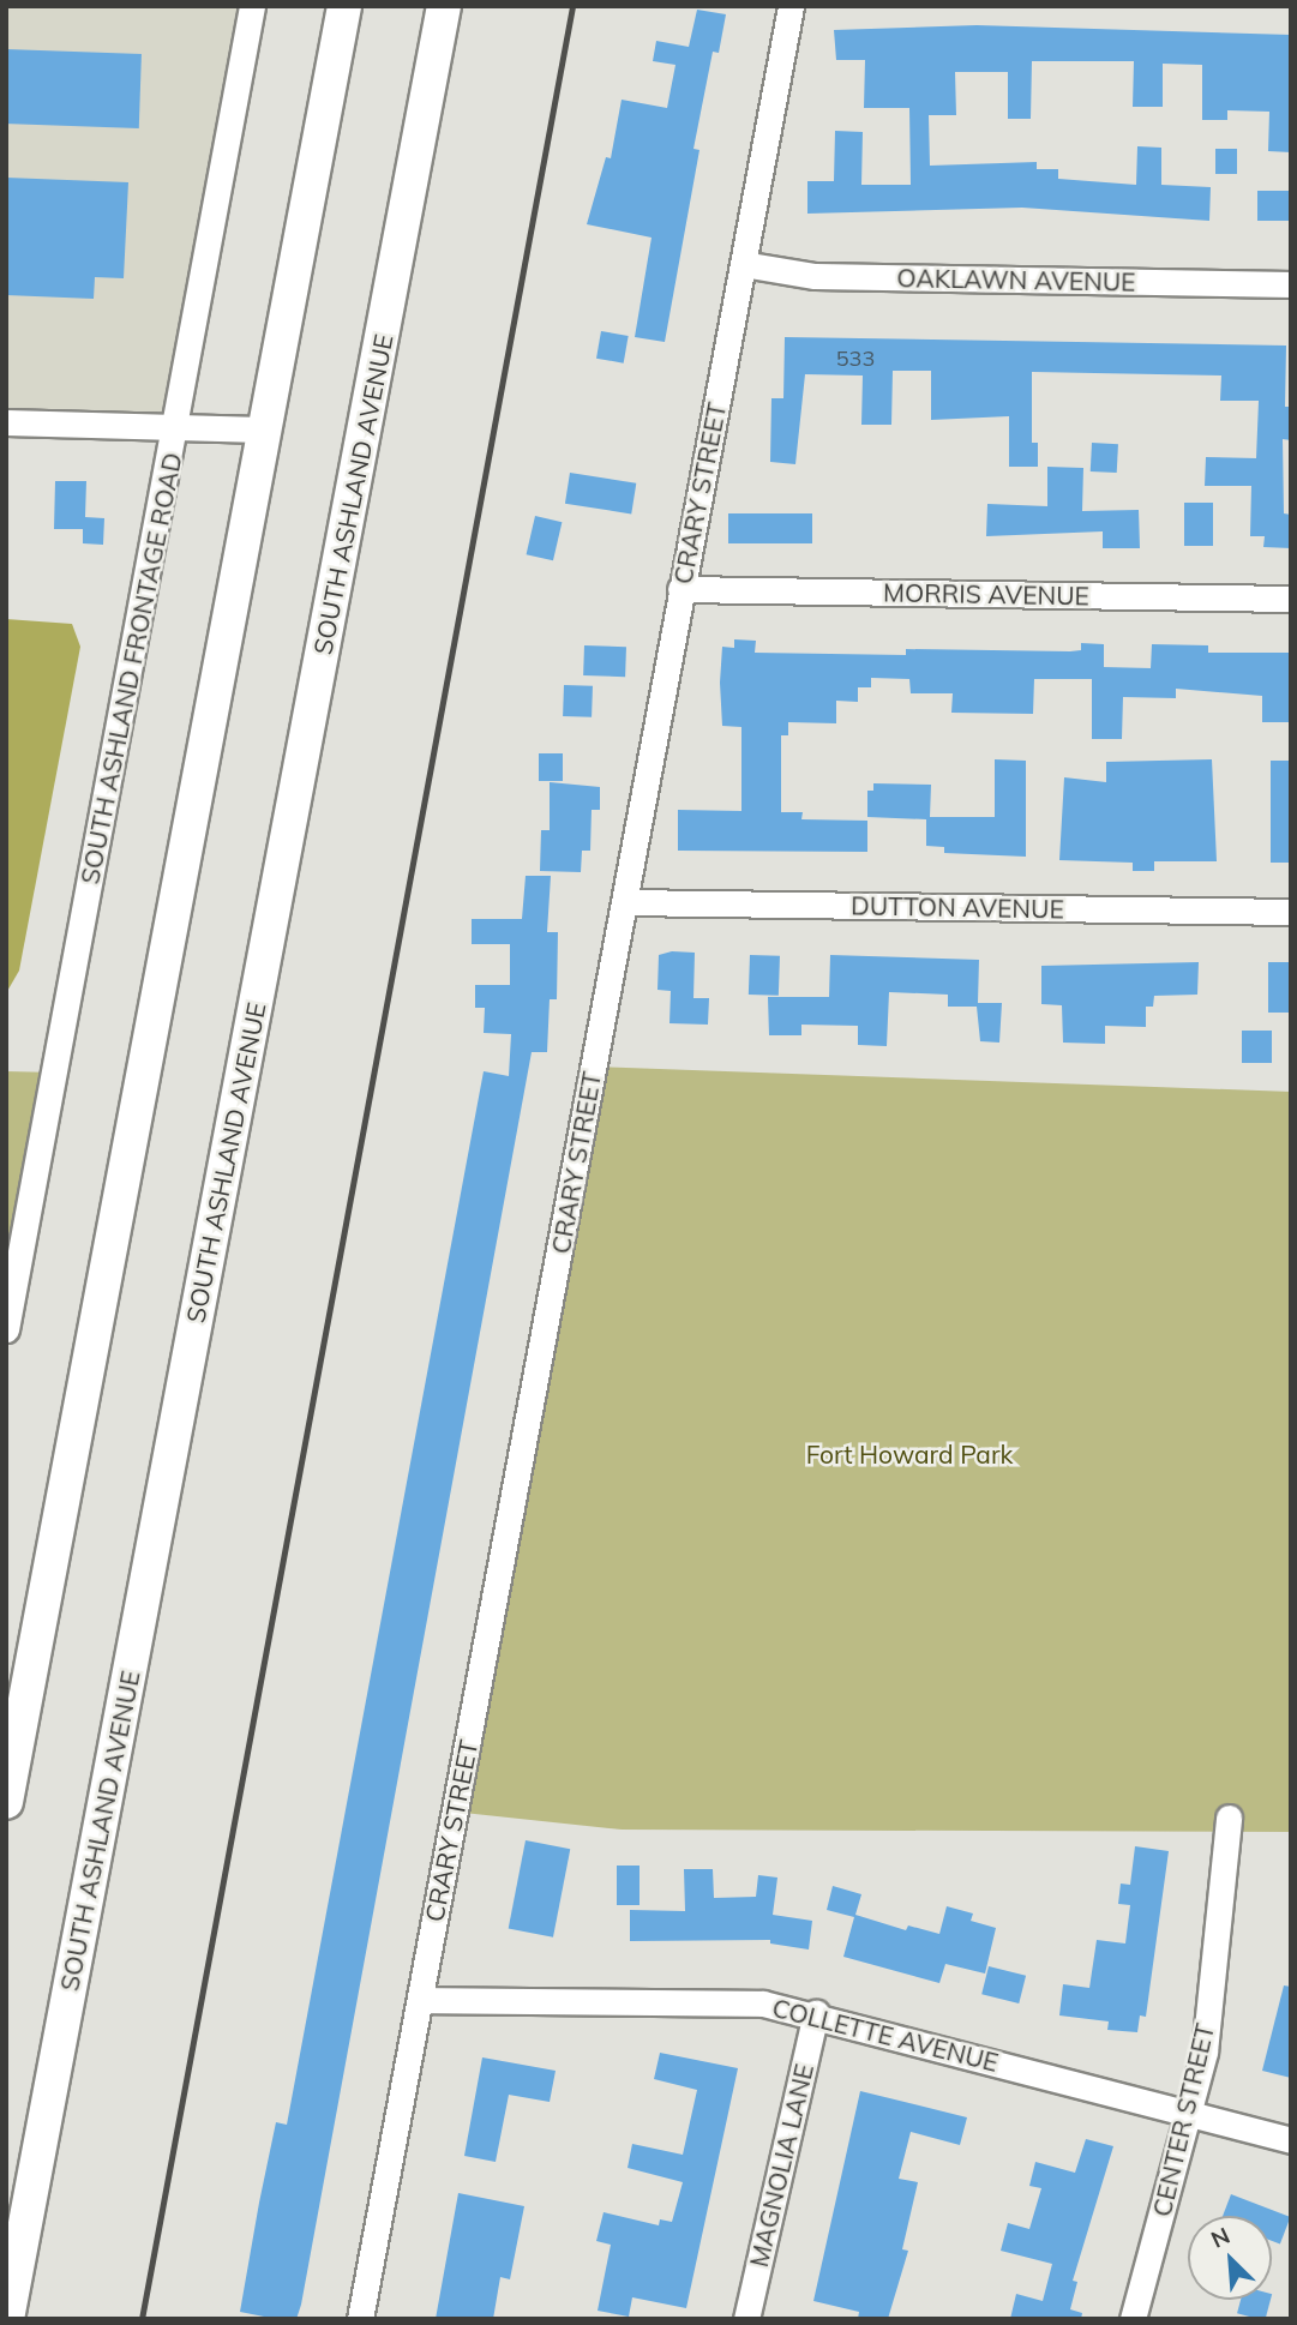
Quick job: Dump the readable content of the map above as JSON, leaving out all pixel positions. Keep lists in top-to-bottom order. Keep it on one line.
{"streets":{"main road":["SOUTH ASHLAND AVENUE"],"street":["OAKLAWN AVENUE","CRARY STREET","MORRIS AVENUE","SOUTH ASHLAND FRONTAGE ROAD","DUTTON AVENUE","COLLETTE AVENUE","CENTER STREET","MAGNOLIA LANE"]},"crossings":[["OAKLAWN AVENUE","CRARY STREET"],["CRARY STREET","MORRIS AVENUE"],["CRARY STREET","DUTTON AVENUE"],["CRARY STREET","COLLETTE AVENUE"],["COLLETTE AVENUE","CENTER STREET"],["COLLETTE AVENUE","MAGNOLIA LANE"]],"parks":["Fort Howard Park"],"house_numbers":["533"],"north":"top left"}
